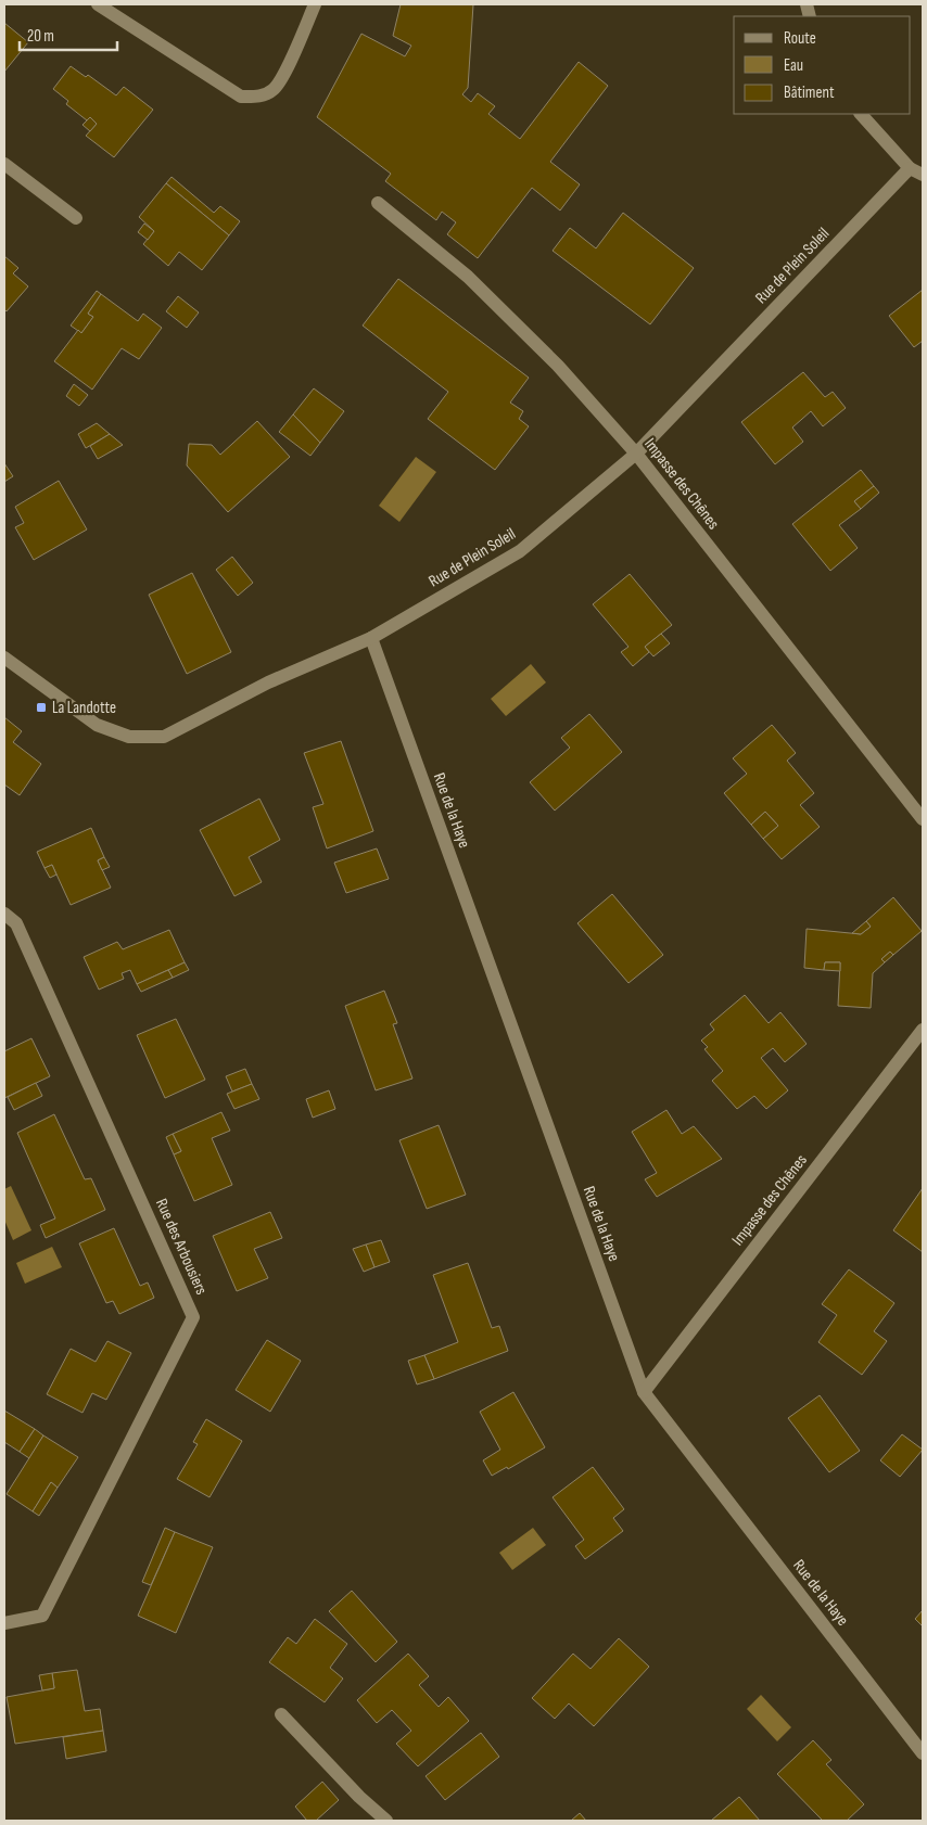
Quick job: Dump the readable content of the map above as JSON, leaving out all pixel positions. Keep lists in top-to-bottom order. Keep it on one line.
{"streets":{"street":["Rue de Plein Soleil","Impasse des Chênes","Rue de la Haye","Rue des Arbousiers"]},"crossings":[["Rue de Plein Soleil","Impasse des Chênes"],["Rue de Plein Soleil","Rue de la Haye"],["Impasse des Chênes","Rue de la Haye"]],"places":{"transit":["La Landotte"]},"legend":["Route","Eau","Bâtiment"],"scale_bar":"20 m"}
